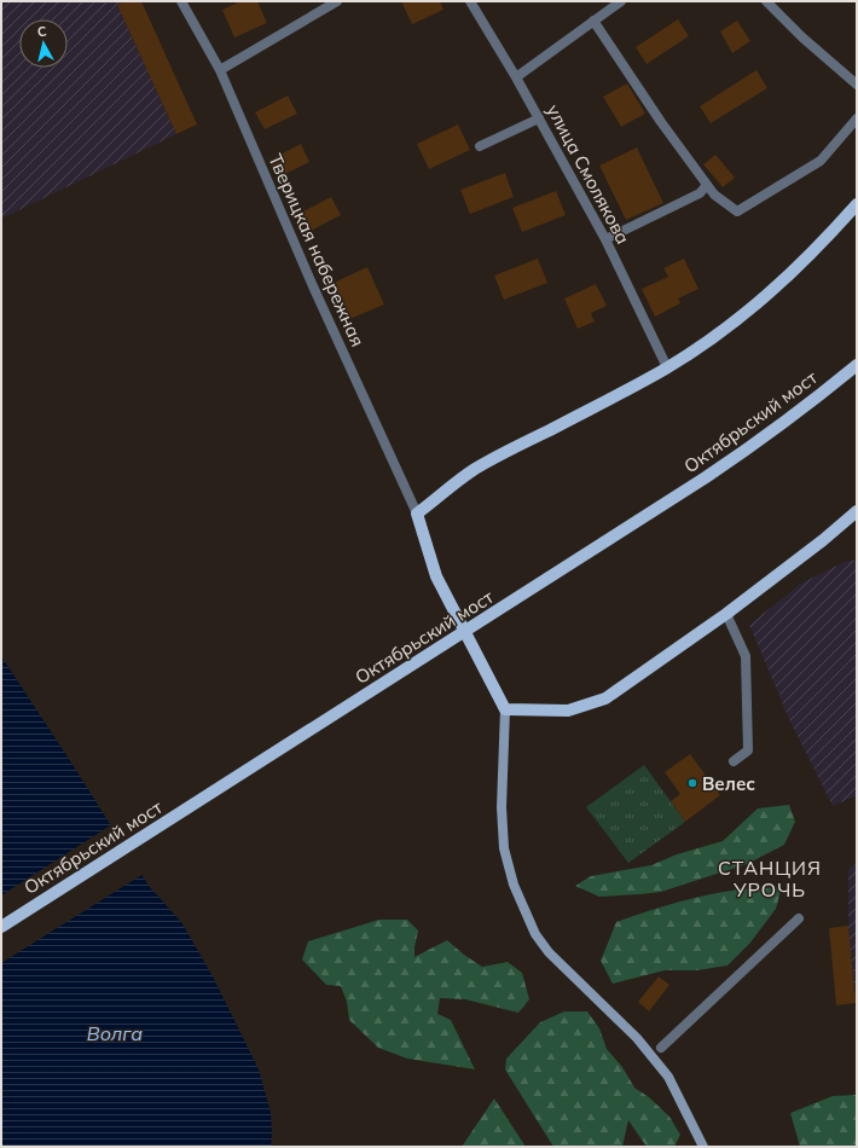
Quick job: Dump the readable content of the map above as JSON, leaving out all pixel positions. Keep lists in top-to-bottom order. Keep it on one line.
{"streets":{"main road":["Октябрьский мост"],"street":["улица Смолякова","Тверицкая набережная"]},"districts":["СТАНЦИЯ УРОЧЬ"],"water":["Волга"],"places":["Велес"],"north":"top"}
